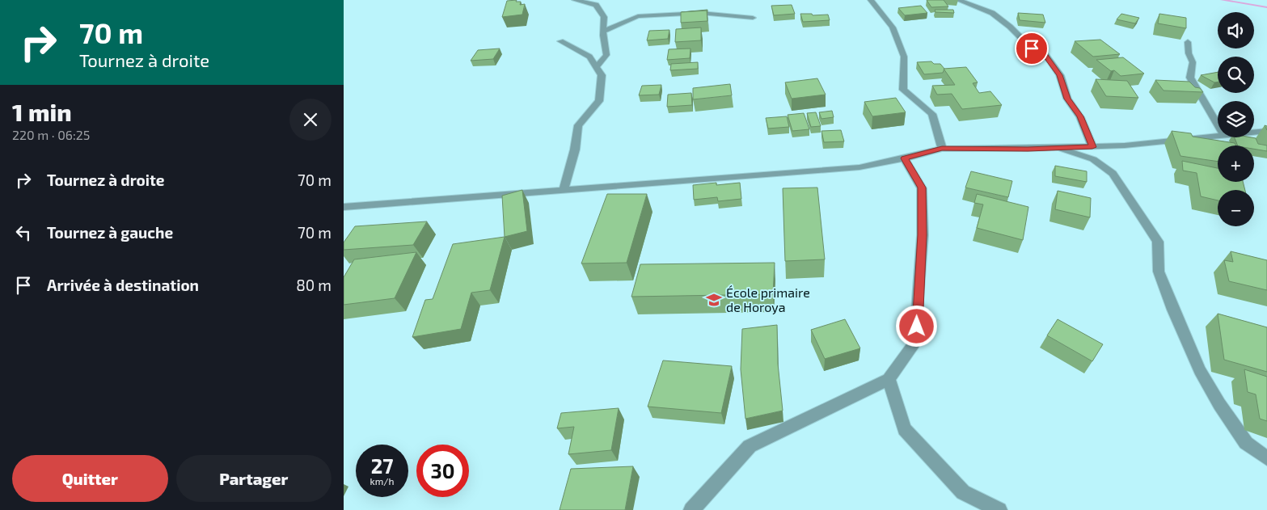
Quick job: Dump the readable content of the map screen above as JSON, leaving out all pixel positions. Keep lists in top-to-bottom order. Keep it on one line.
{"places":{"school or university":["École primaire de Horoya"]},"page":{"turn":["70 m","Tournez à droite"],"map_buttons":["+","−"],"heading":["1 min","220 m · 06:25"],"list":[{"name":"Tournez à droite","value":"70 m"},{"name":"Tournez à gauche","value":"70 m"},{"name":"Arrivée à destination","value":"80 m"}],"speed":"27 km/h","limit":"30","buttons":["Quitter","Partager"]}}
